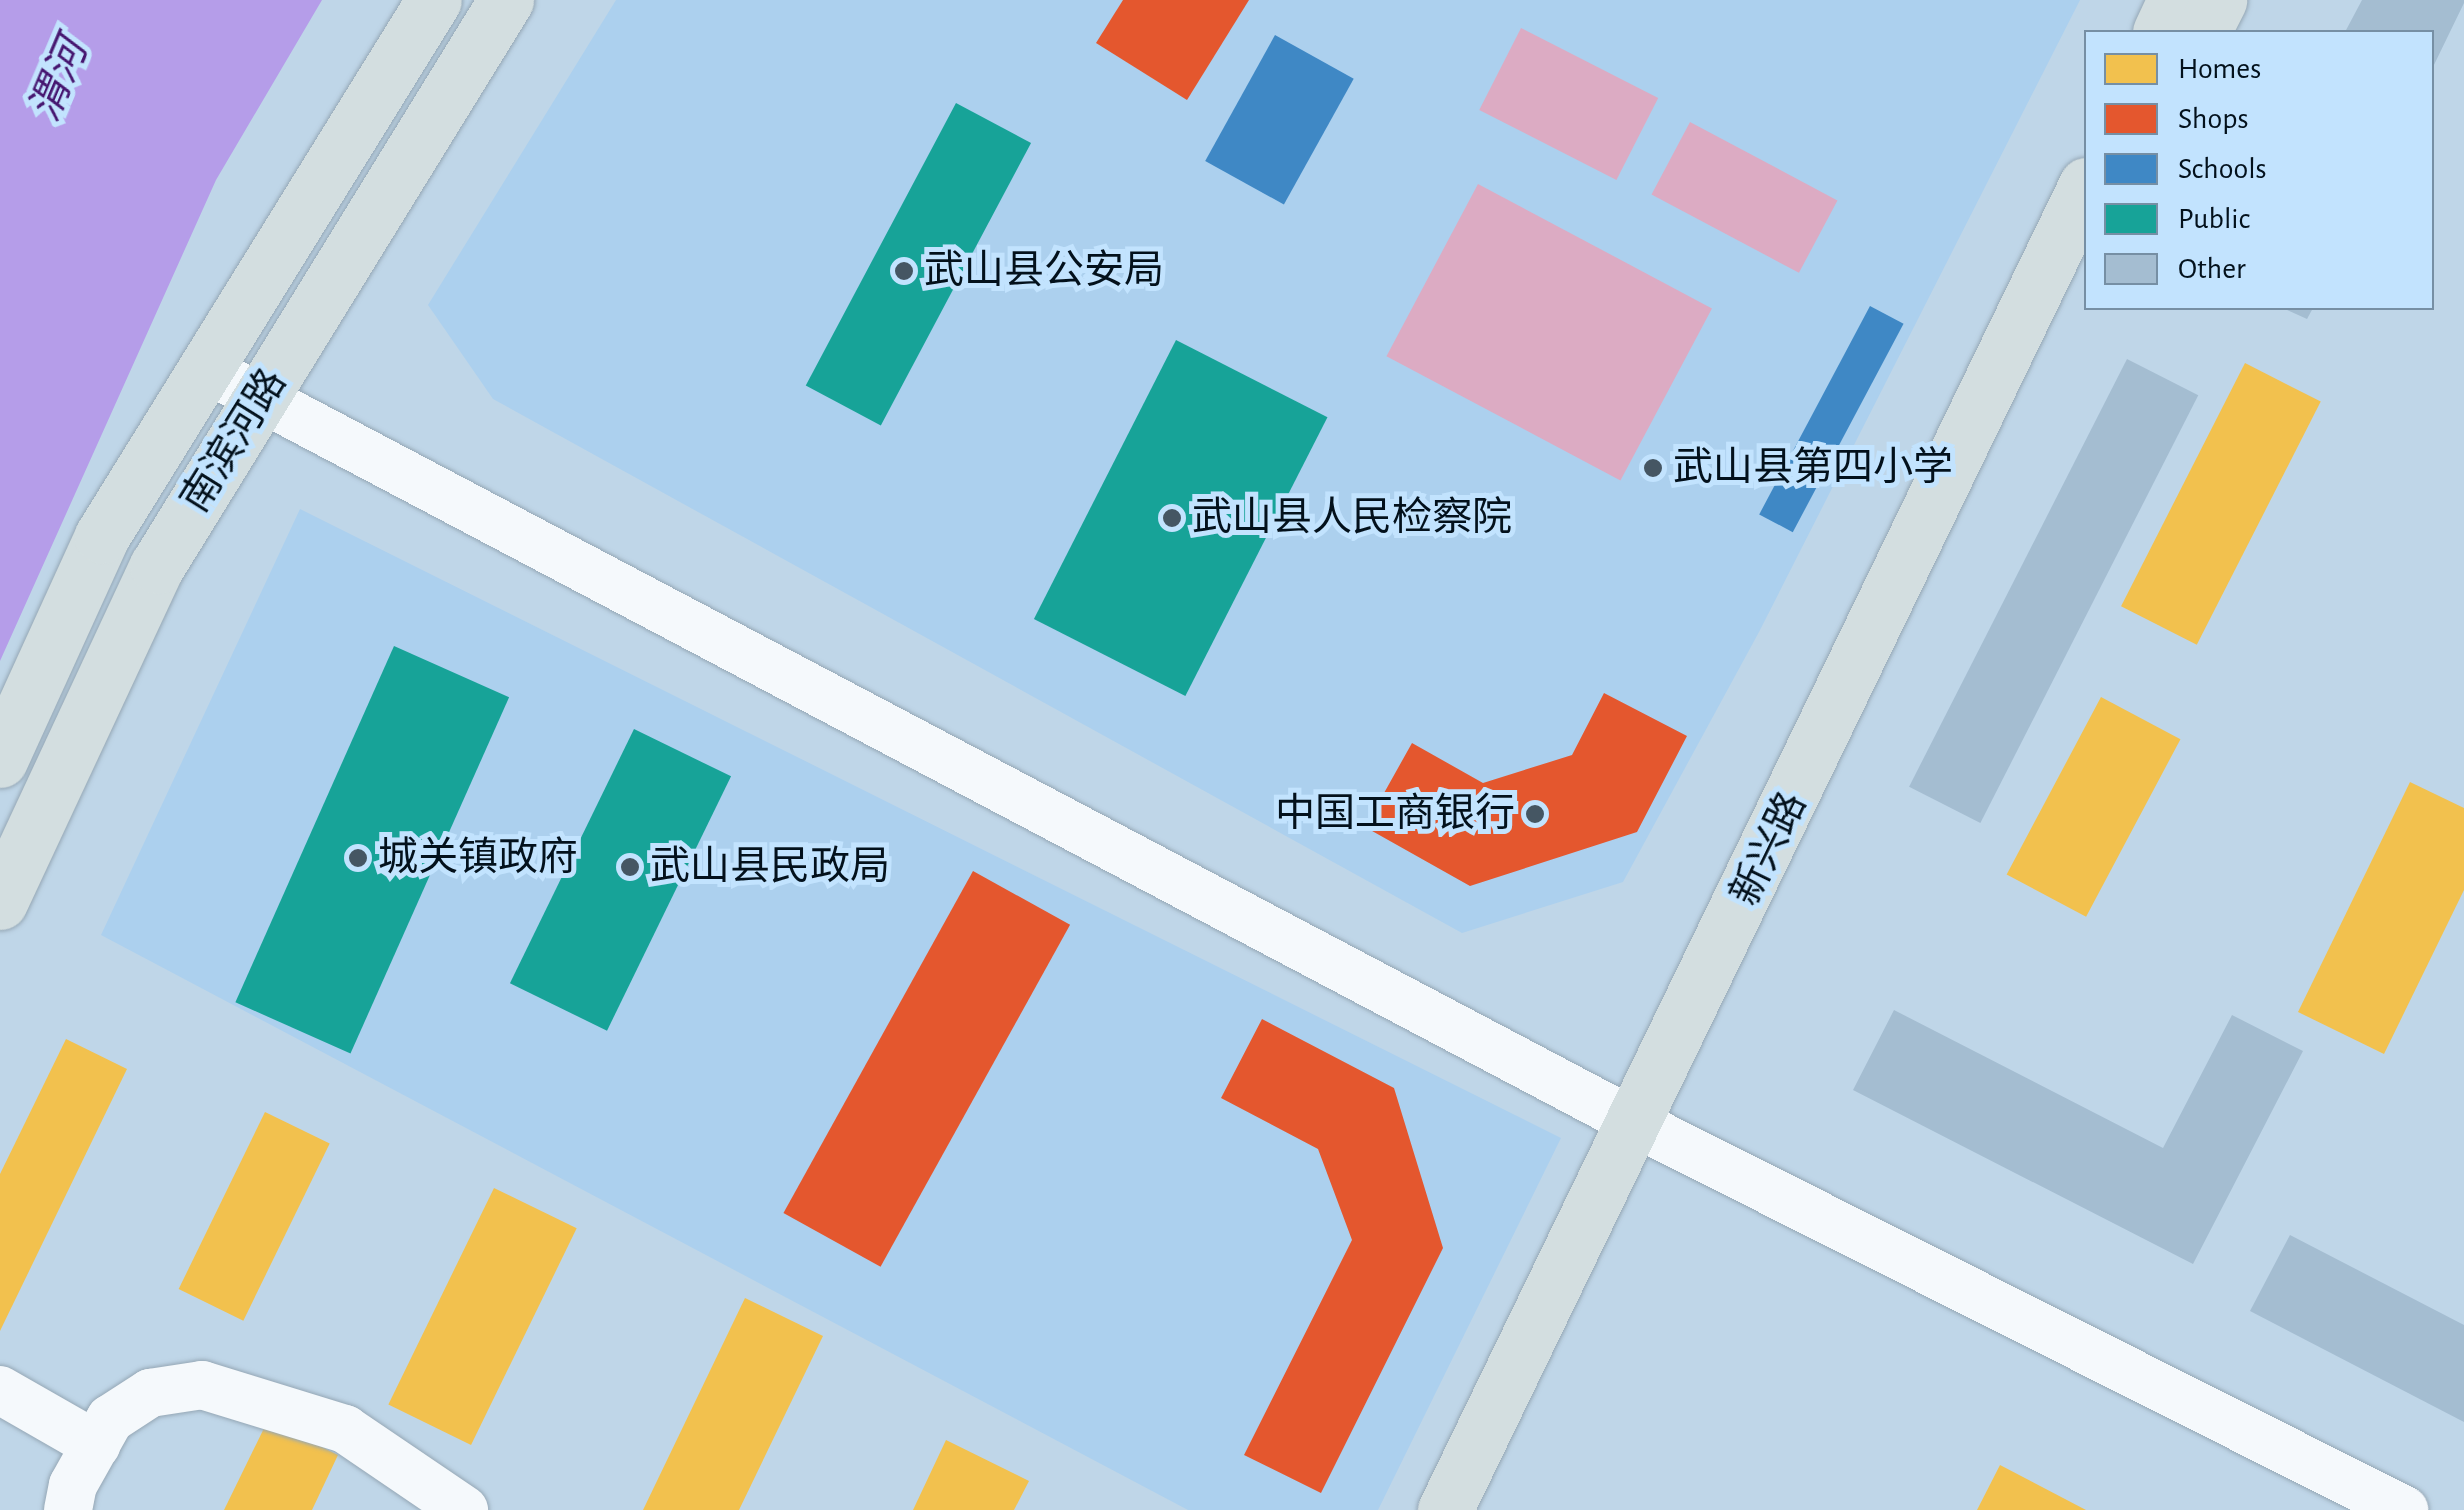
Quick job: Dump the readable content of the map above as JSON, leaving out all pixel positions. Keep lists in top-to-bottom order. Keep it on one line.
{"streets":{"main road":["南滨河路","新兴路"]},"water":["渭河"],"places":["武山县公安局","武山县第四小学","武山县人民检察院","中国工商银行","城关镇政府","武山县民政局"],"legend":["Homes","Shops","Schools","Public","Other"]}
